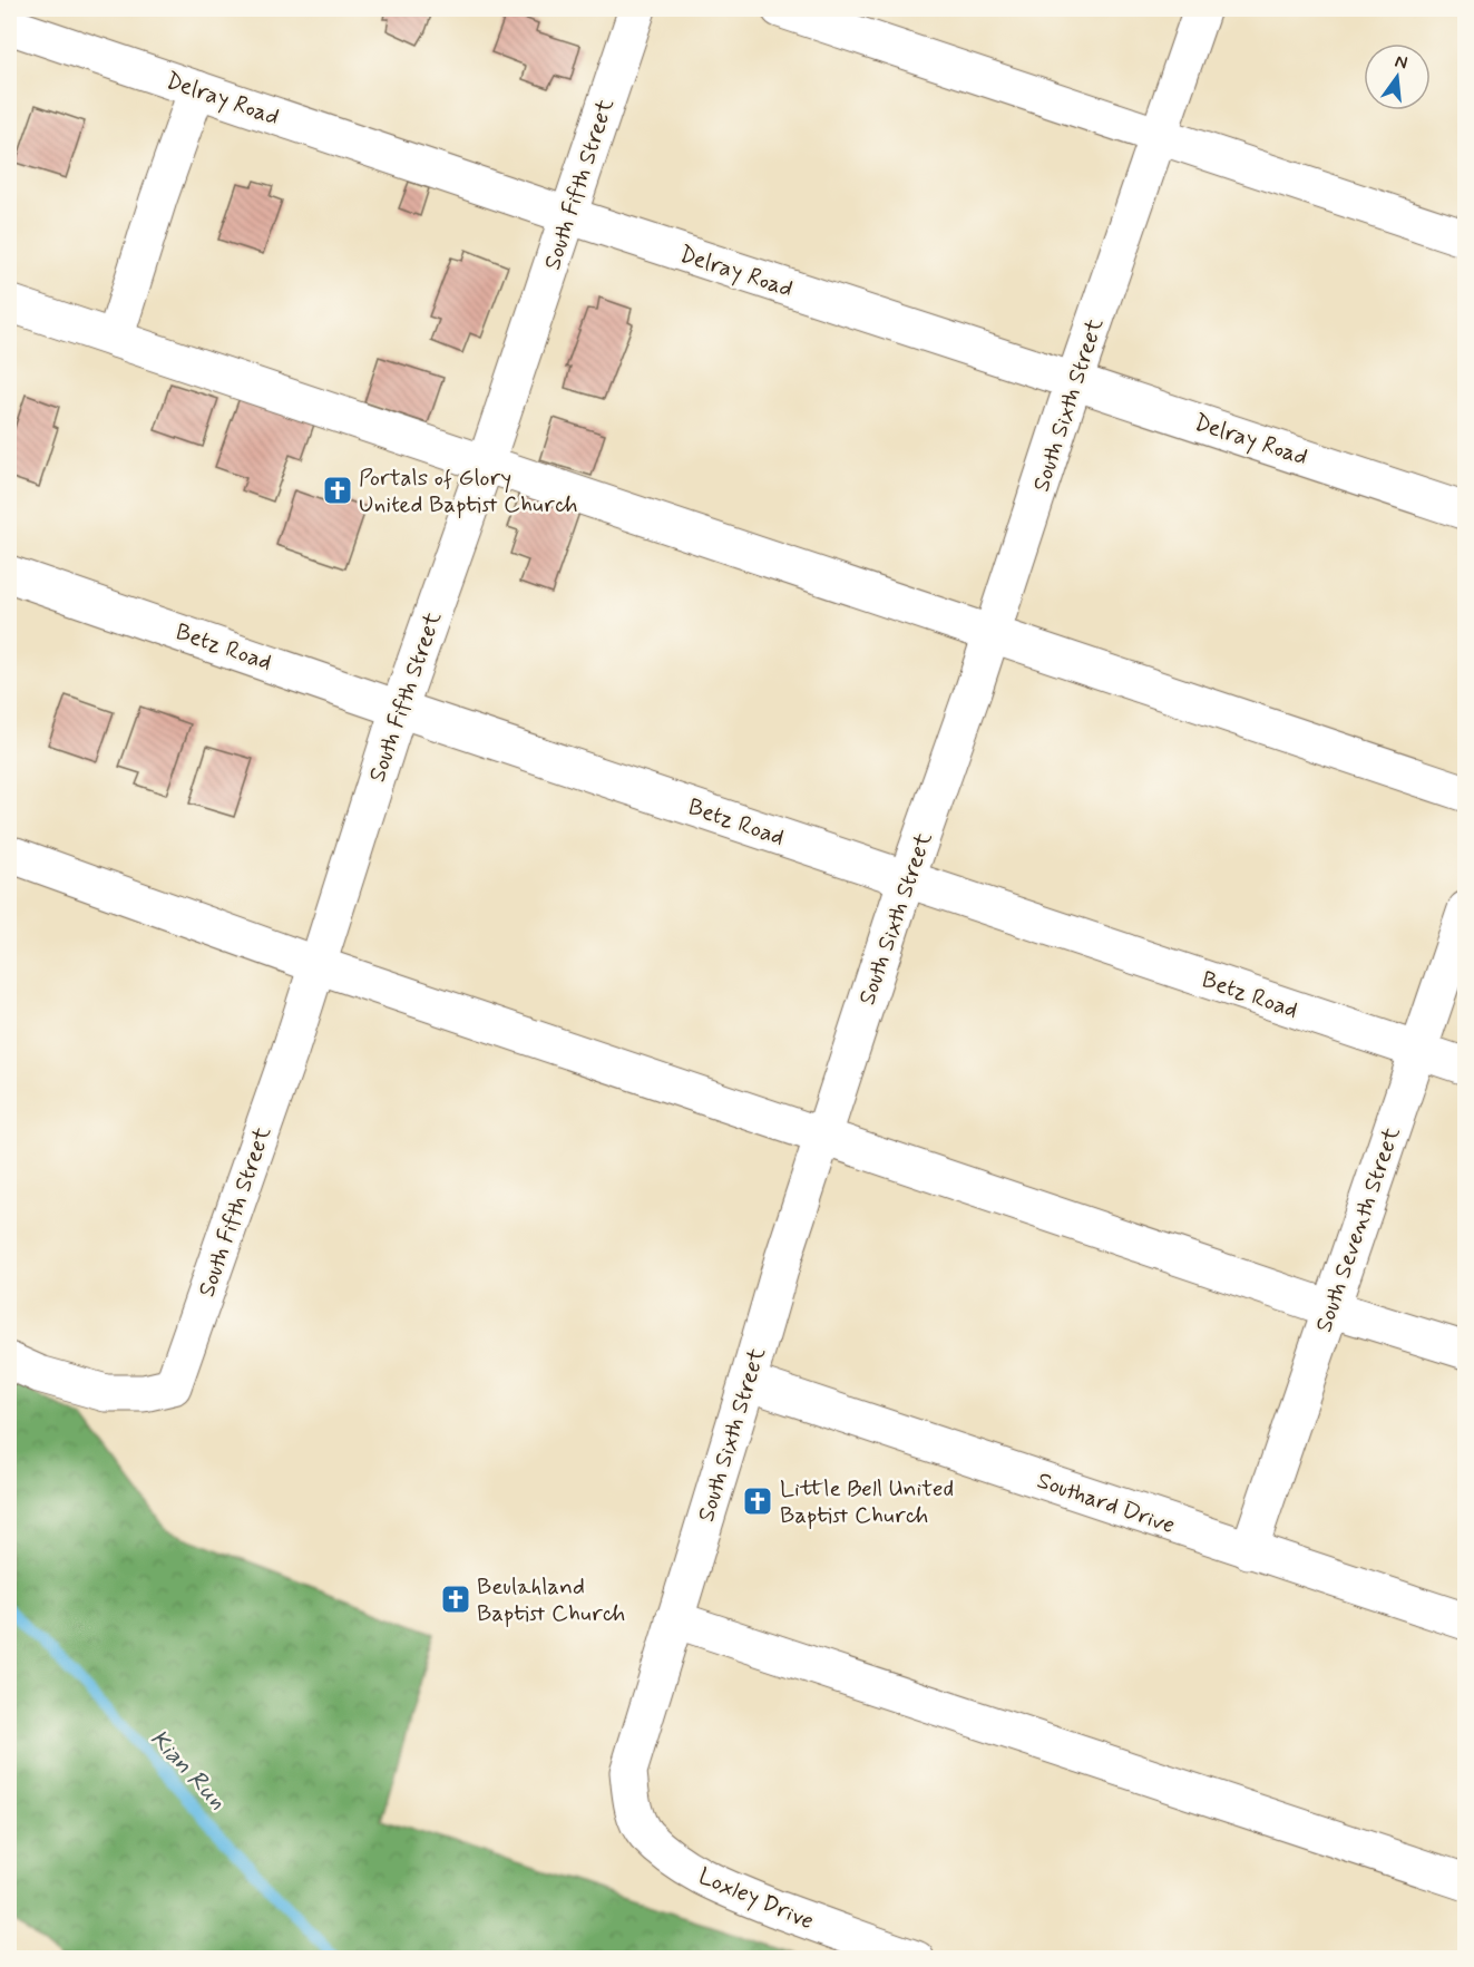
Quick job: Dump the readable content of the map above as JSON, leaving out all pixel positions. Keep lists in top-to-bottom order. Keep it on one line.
{"streets":{"street":["Delray Road","South Fifth Street","South Sixth Street","Betz Road","South Seventh Street","Southard Drive","Loxley Drive"]},"crossings":[["Delray Road","South Fifth Street"],["Delray Road","South Sixth Street"],["South Fifth Street","Betz Road"],["South Sixth Street","Betz Road"],["South Sixth Street","Southard Drive"],["South Sixth Street","Loxley Drive"],["Betz Road","South Seventh Street"],["South Seventh Street","Southard Drive"]],"water":["Kian Run"],"places":{"church":["Portals of Glory United Baptist Church","Little Bell United Baptist Church","Beulahland Baptist Church"]},"north":"top"}
